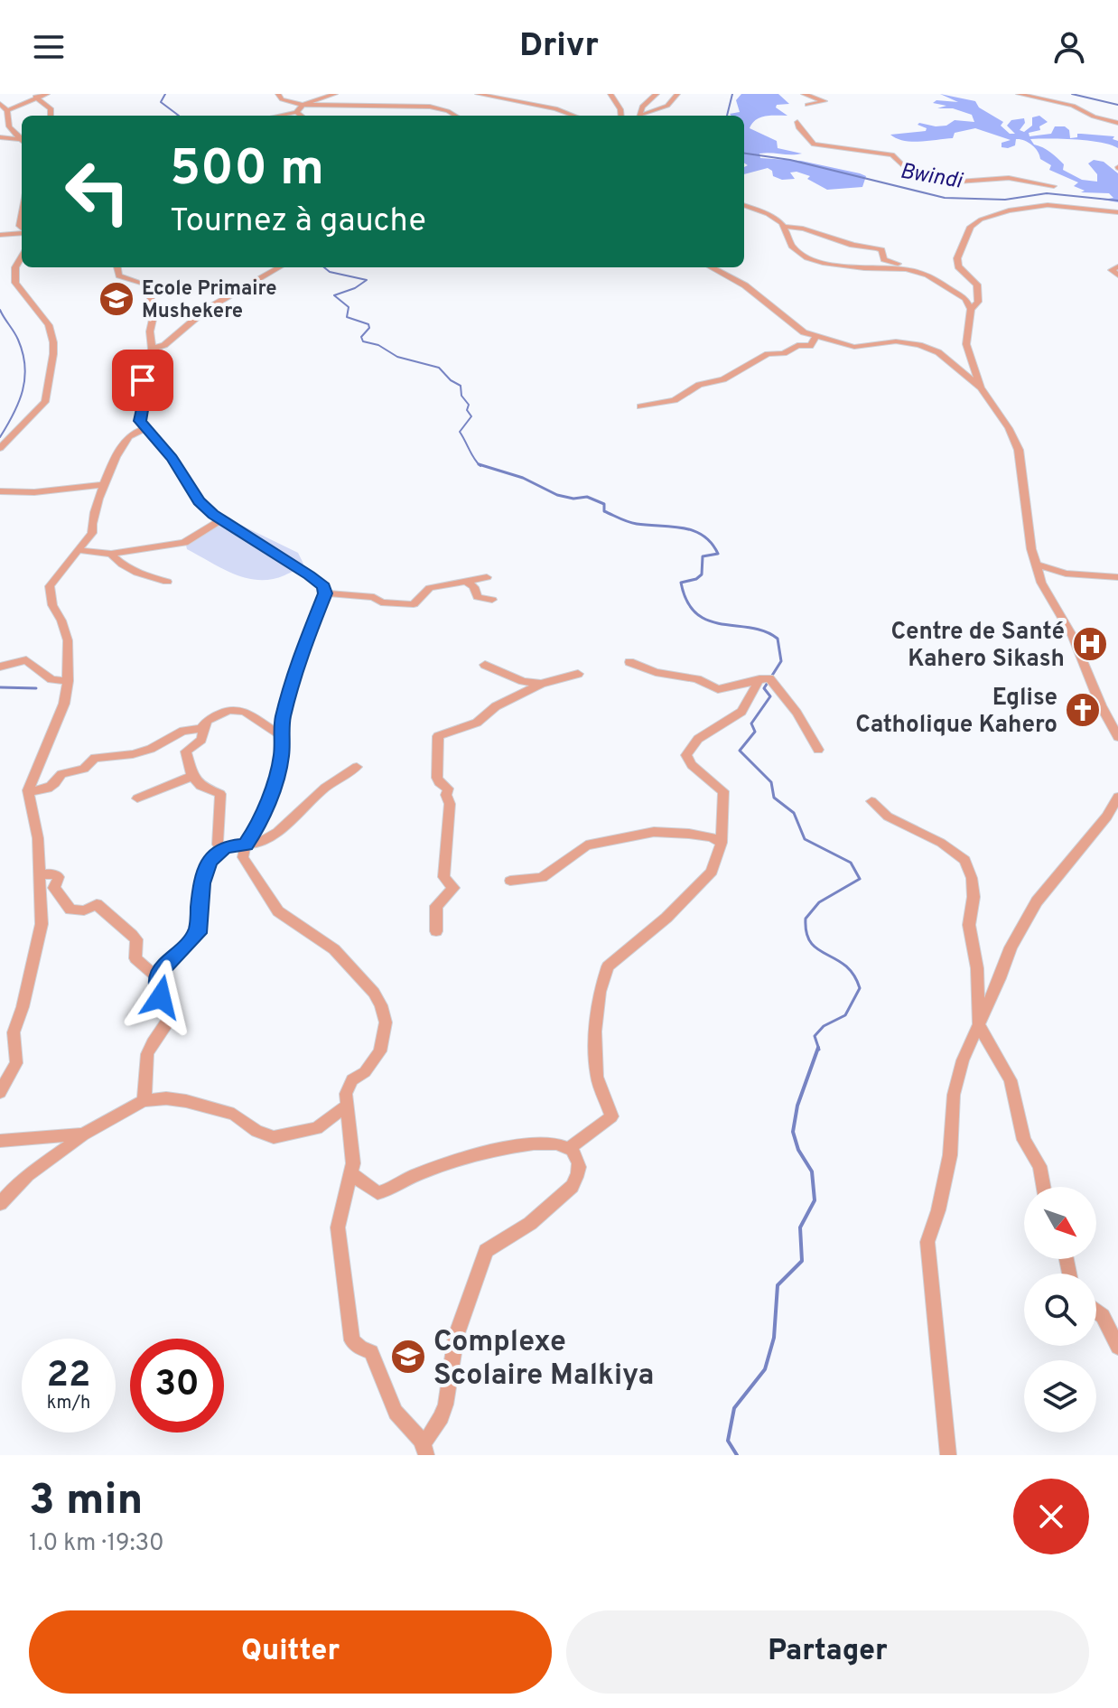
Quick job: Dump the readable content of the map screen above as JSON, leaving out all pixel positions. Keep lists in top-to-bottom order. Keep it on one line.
{"water":["Bwindi"],"places":{"school or university":["Ecole Primaire Mushekere","Complexe Scolaire Malkiya"],"hospital":["Centre de Santé Kahero Sikash"],"church":["Eglise Catholique Kahero"]},"north":"bottom right","page":{"header":"Drivr","turn":["500 m","Tournez à gauche"],"speed":"22 km/h","limit":"30","heading":["3 min","1.0 km · 19:30"],"buttons":["Quitter","Partager"]}}
